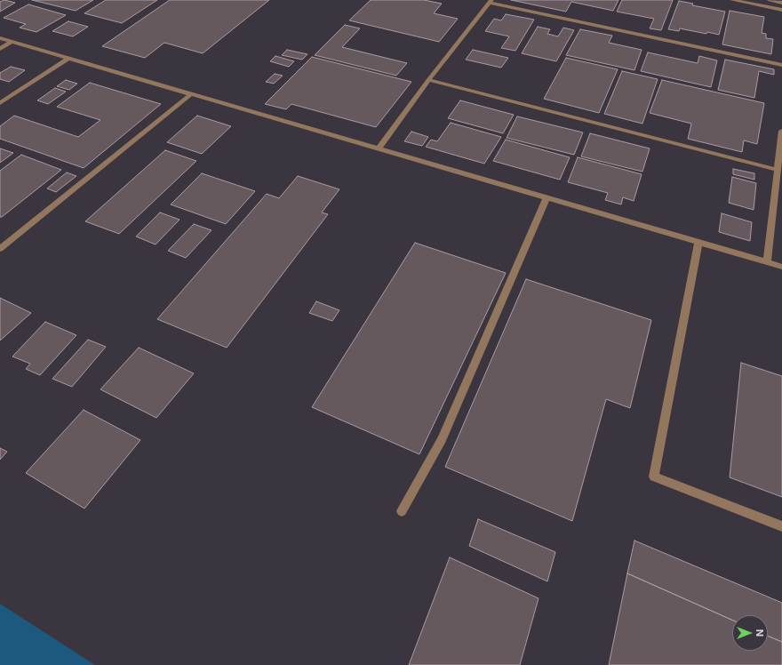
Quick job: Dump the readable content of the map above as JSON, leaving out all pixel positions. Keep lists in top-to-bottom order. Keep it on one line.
{"north":"right"}
